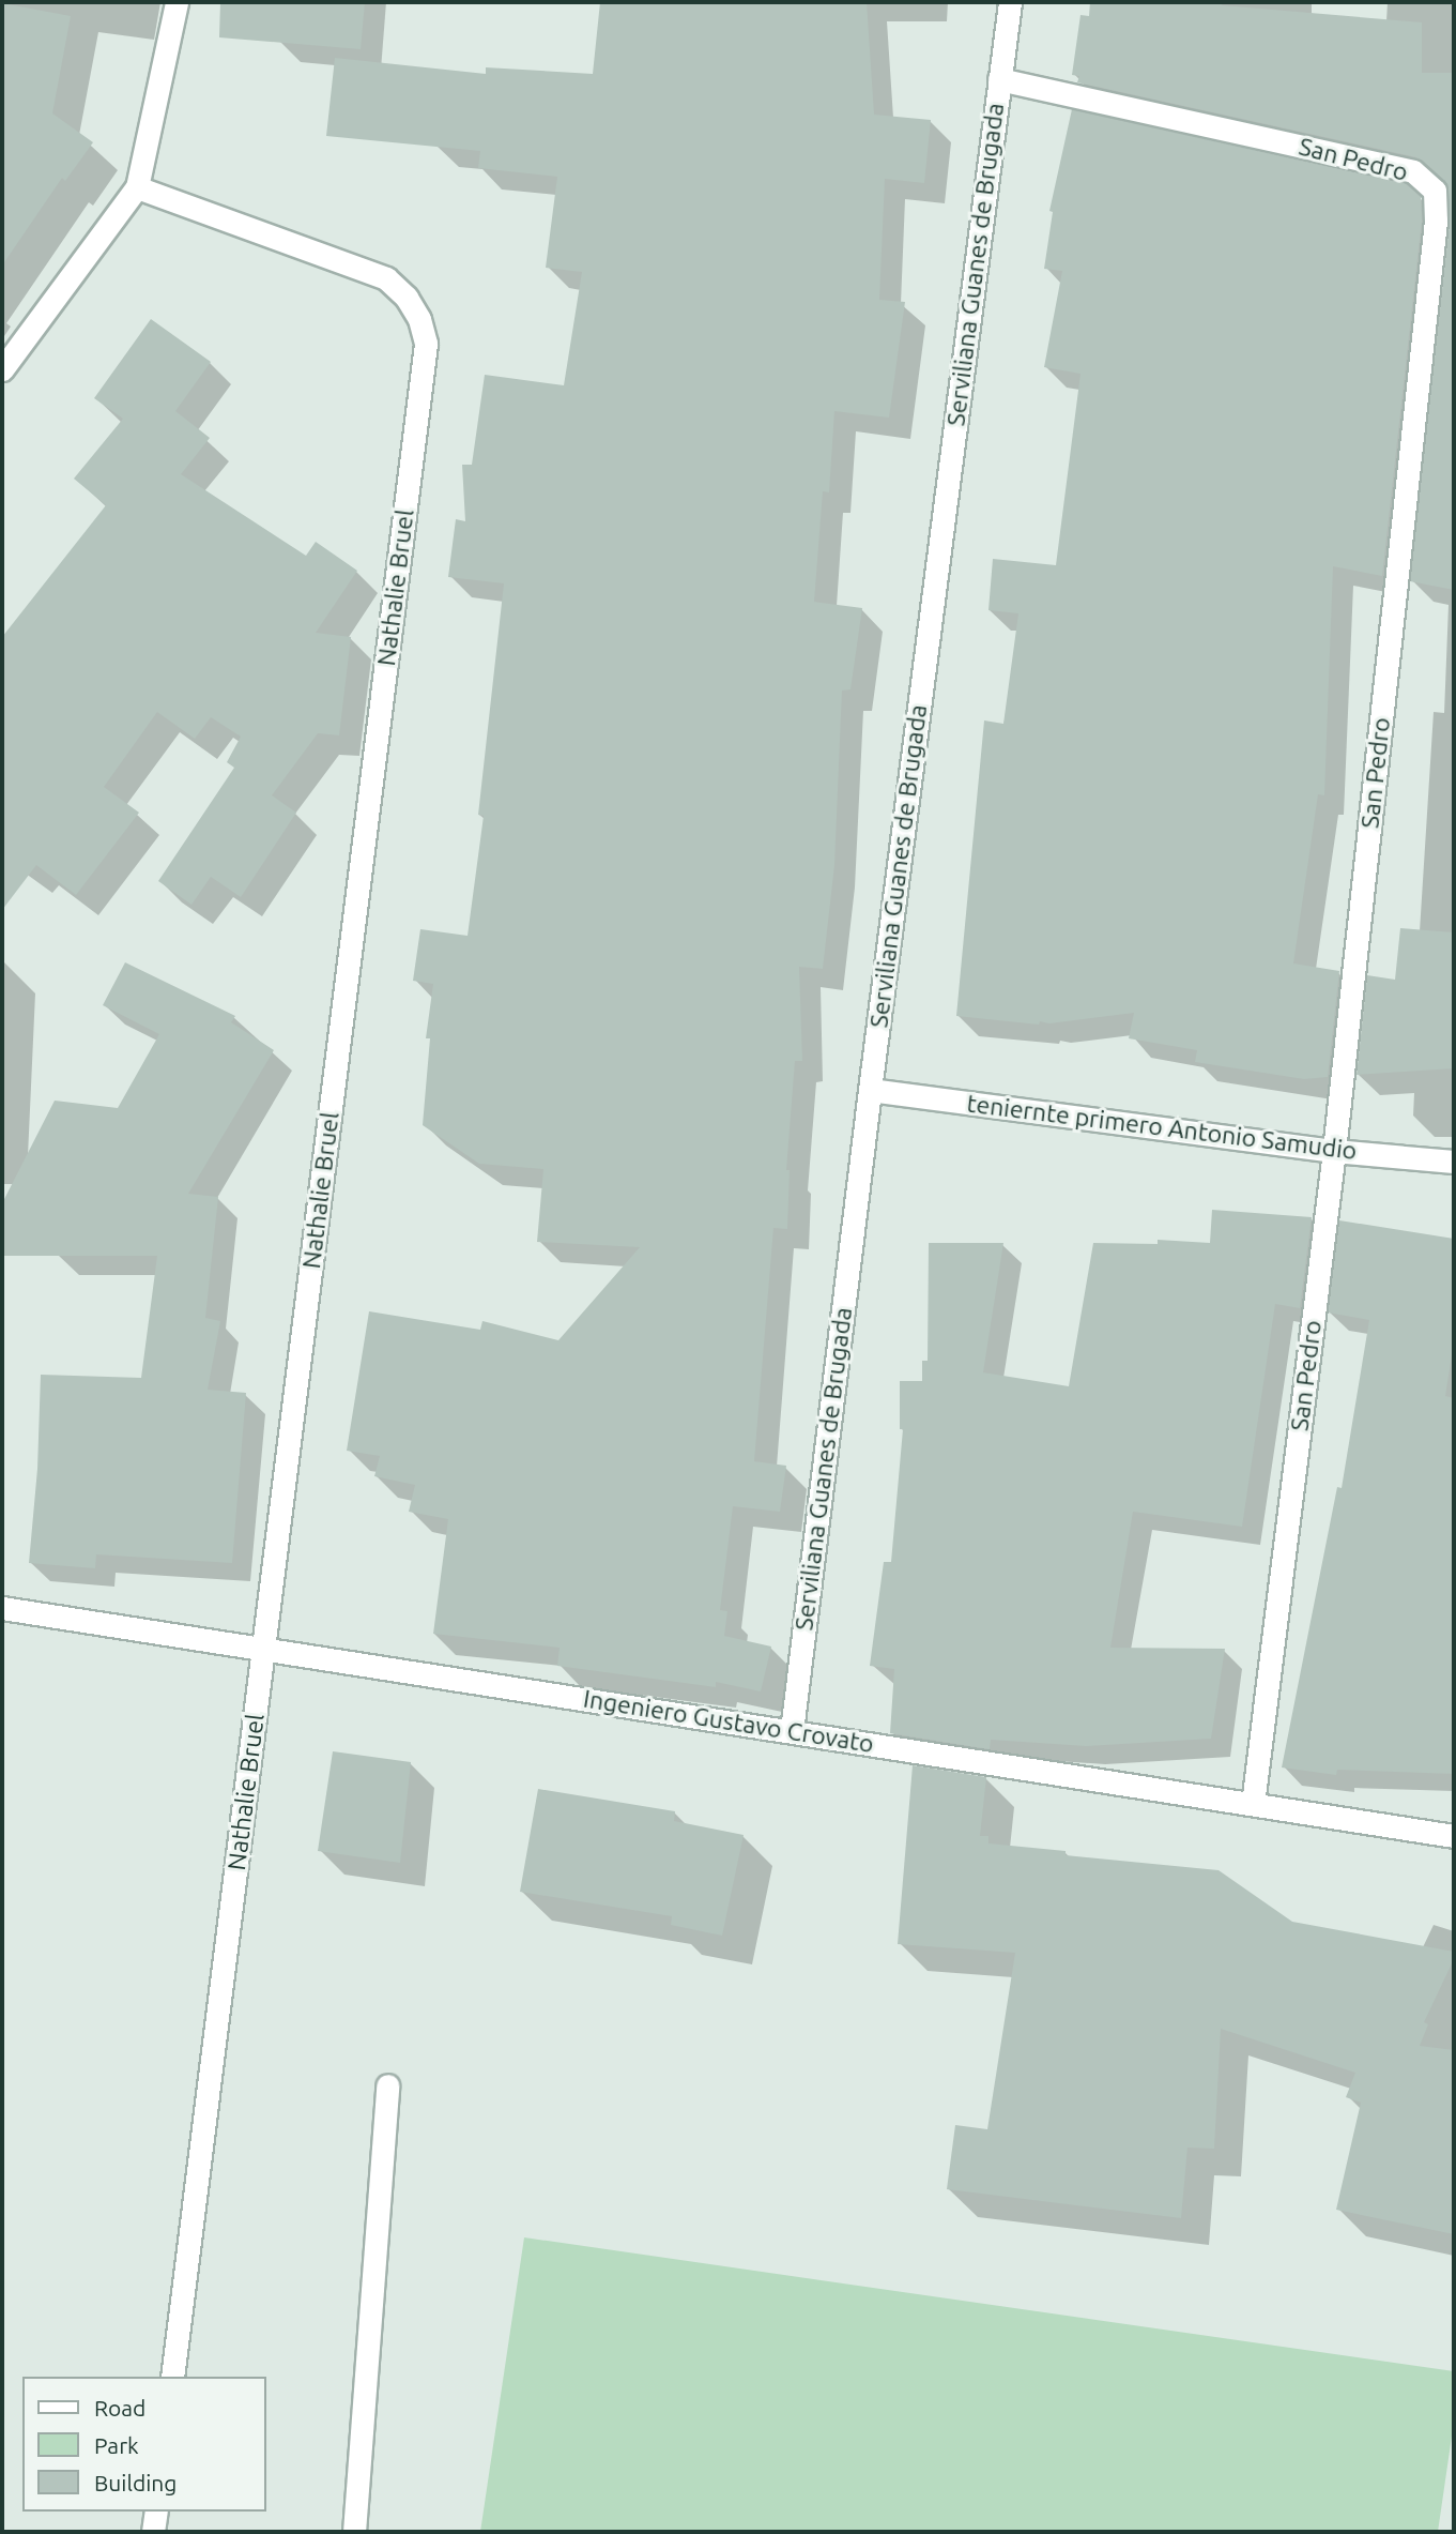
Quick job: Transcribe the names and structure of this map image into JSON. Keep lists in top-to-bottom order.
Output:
{
  "streets": {
    "street": [
      "San Pedro",
      "Serviliana Guanes de Brugada",
      "Nathalie Bruel",
      "teniernte primero Antonio Samudio",
      "Ingeniero Gustavo Crovato"
    ]
  },
  "crossings": [
    ["San Pedro", "Serviliana Guanes de Brugada"],
    ["San Pedro", "teniernte primero Antonio Samudio"],
    ["San Pedro", "Ingeniero Gustavo Crovato"],
    ["Serviliana Guanes de Brugada", "teniernte primero Antonio Samudio"],
    ["Serviliana Guanes de Brugada", "Ingeniero Gustavo Crovato"],
    ["Nathalie Bruel", "Ingeniero Gustavo Crovato"]
  ],
  "legend": ["Road", "Park", "Building"]
}
